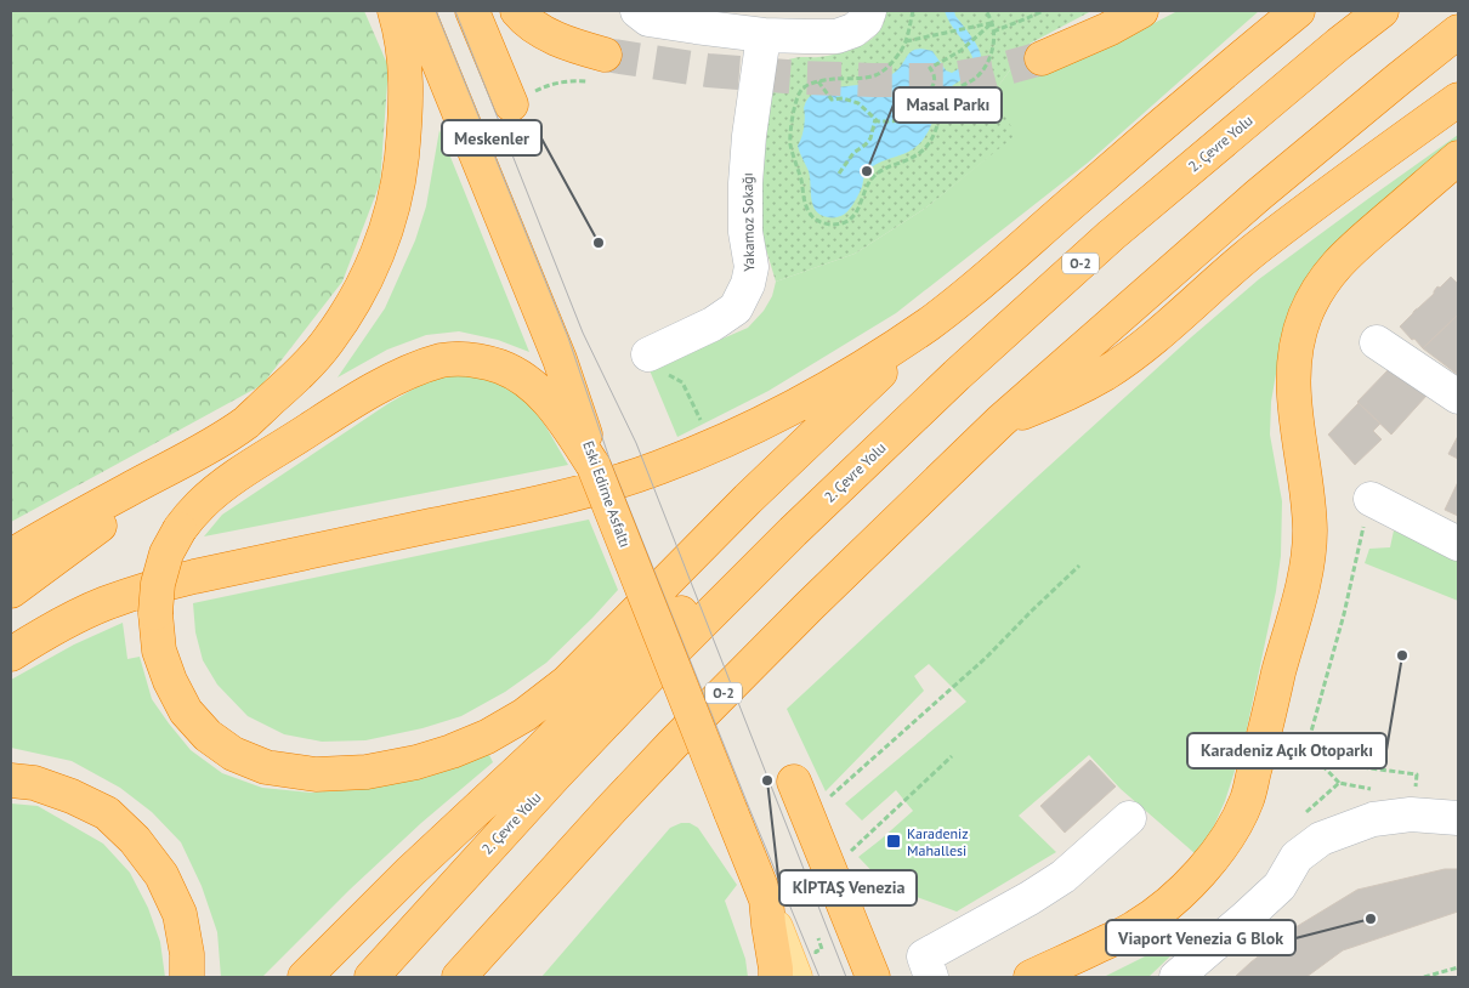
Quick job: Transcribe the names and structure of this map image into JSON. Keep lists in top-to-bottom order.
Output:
{
  "streets": {
    "highway": ["2. Çevre Yolu", "O-2", "Eski Edirne Asfaltı"],
    "street": ["Yakamoz Sokağı"]
  },
  "places": {
    "other": [
      "Masal Parkı",
      "Meskenler",
      "Karadeniz Açık Otoparkı",
      "KİPTAŞ Venezia",
      "Viaport Venezia G Blok"
    ],
    "transit": ["Karadeniz Mahallesi"]
  }
}
